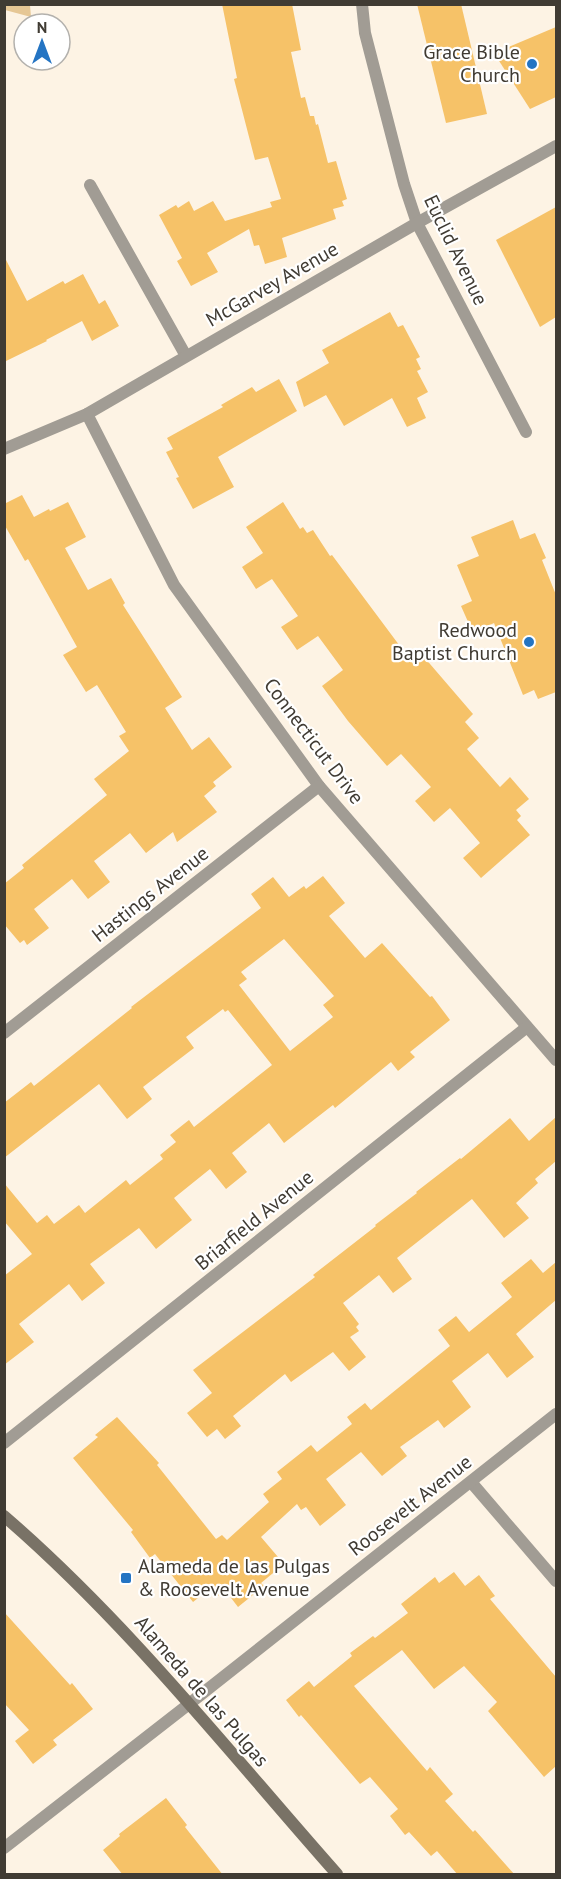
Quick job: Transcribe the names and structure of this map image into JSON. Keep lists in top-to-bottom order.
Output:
{
  "streets": {
    "main road": ["Alameda de las Pulgas"],
    "street": [
      "Euclid Avenue",
      "McGarvey Avenue",
      "Connecticut Drive",
      "Hastings Avenue",
      "Briarfield Avenue",
      "Roosevelt Avenue"
    ]
  },
  "crossings": [
    ["Euclid Avenue", "McGarvey Avenue"],
    ["McGarvey Avenue", "Connecticut Drive"],
    ["Connecticut Drive", "Hastings Avenue"],
    ["Connecticut Drive", "Briarfield Avenue"],
    ["Roosevelt Avenue", "Alameda de las Pulgas"]
  ],
  "places": {
    "other": ["Grace Bible Church", "Redwood Baptist Church"],
    "transit": ["Alameda de las Pulgas & Roosevelt Avenue"]
  },
  "north": "top"
}
